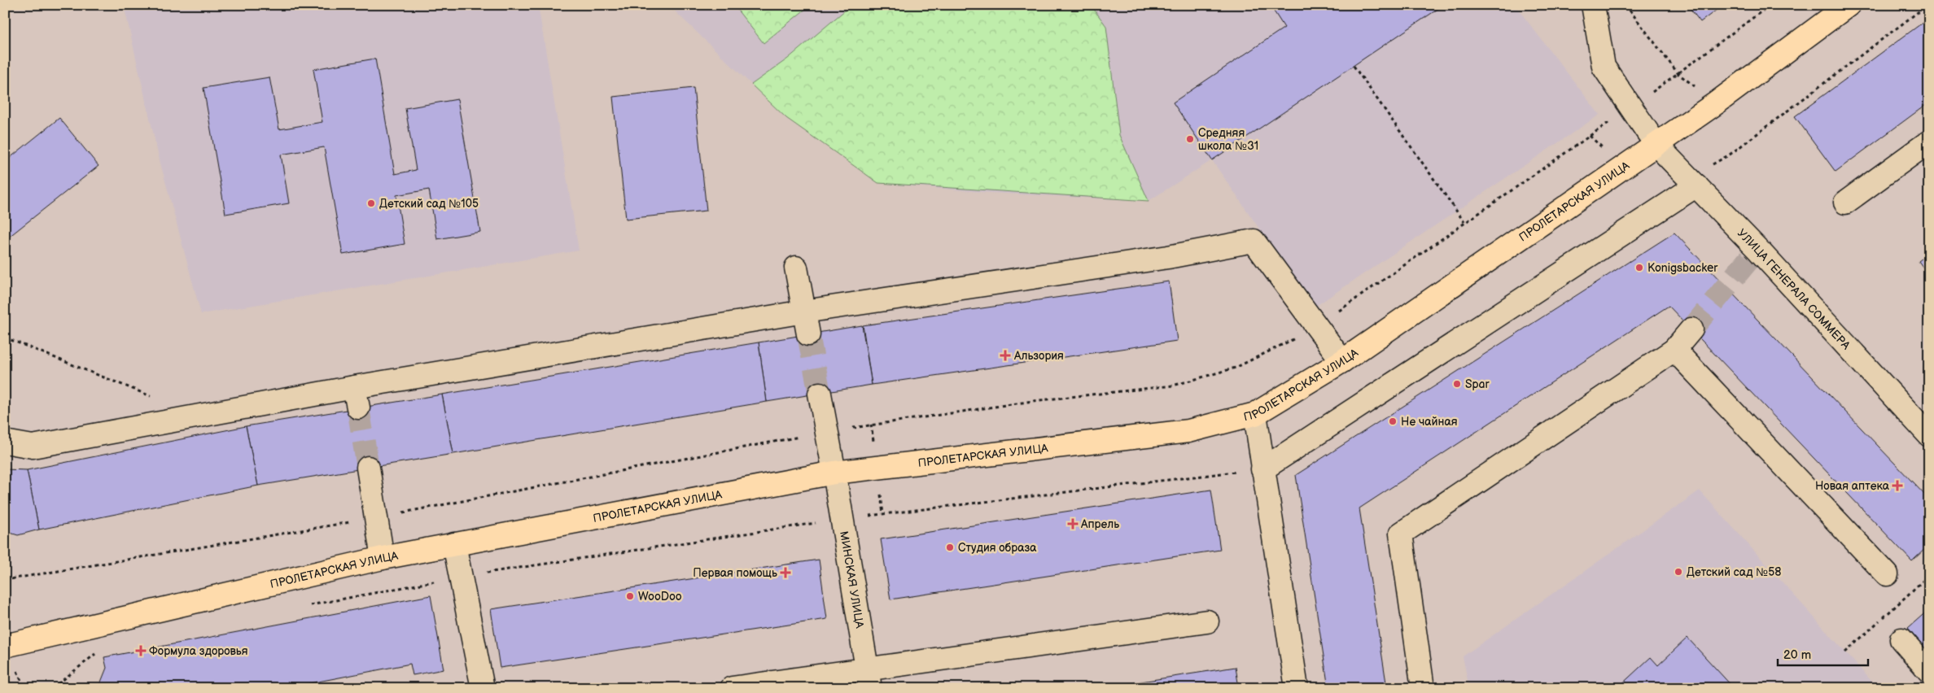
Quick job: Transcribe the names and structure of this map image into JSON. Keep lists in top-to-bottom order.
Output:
{
  "streets": {
    "main road": ["ПРОЛЕТАРСКАЯ УЛИЦА"],
    "street": ["УЛИЦА ГЕНЕРАЛА СОММЕРА", "МИНСКАЯ УЛИЦА"]
  },
  "crossings": [
    ["ПРОЛЕТАРСКАЯ УЛИЦА", "УЛИЦА ГЕНЕРАЛА СОММЕРА"],
    ["ПРОЛЕТАРСКАЯ УЛИЦА", "МИНСКАЯ УЛИЦА"]
  ],
  "places": {
    "other": [
      "Средняя школа №31",
      "Детский сад №105",
      "Konigsbacker",
      "Spar",
      "Не чайная",
      "Студия образа",
      "Детский сад №58",
      "WooDoo"
    ],
    "health": [
      "Альзория",
      "Новая аптека",
      "Апрель",
      "Первая помощь",
      "Формула здоровья"
    ]
  },
  "scale_bar": "20 m"
}
